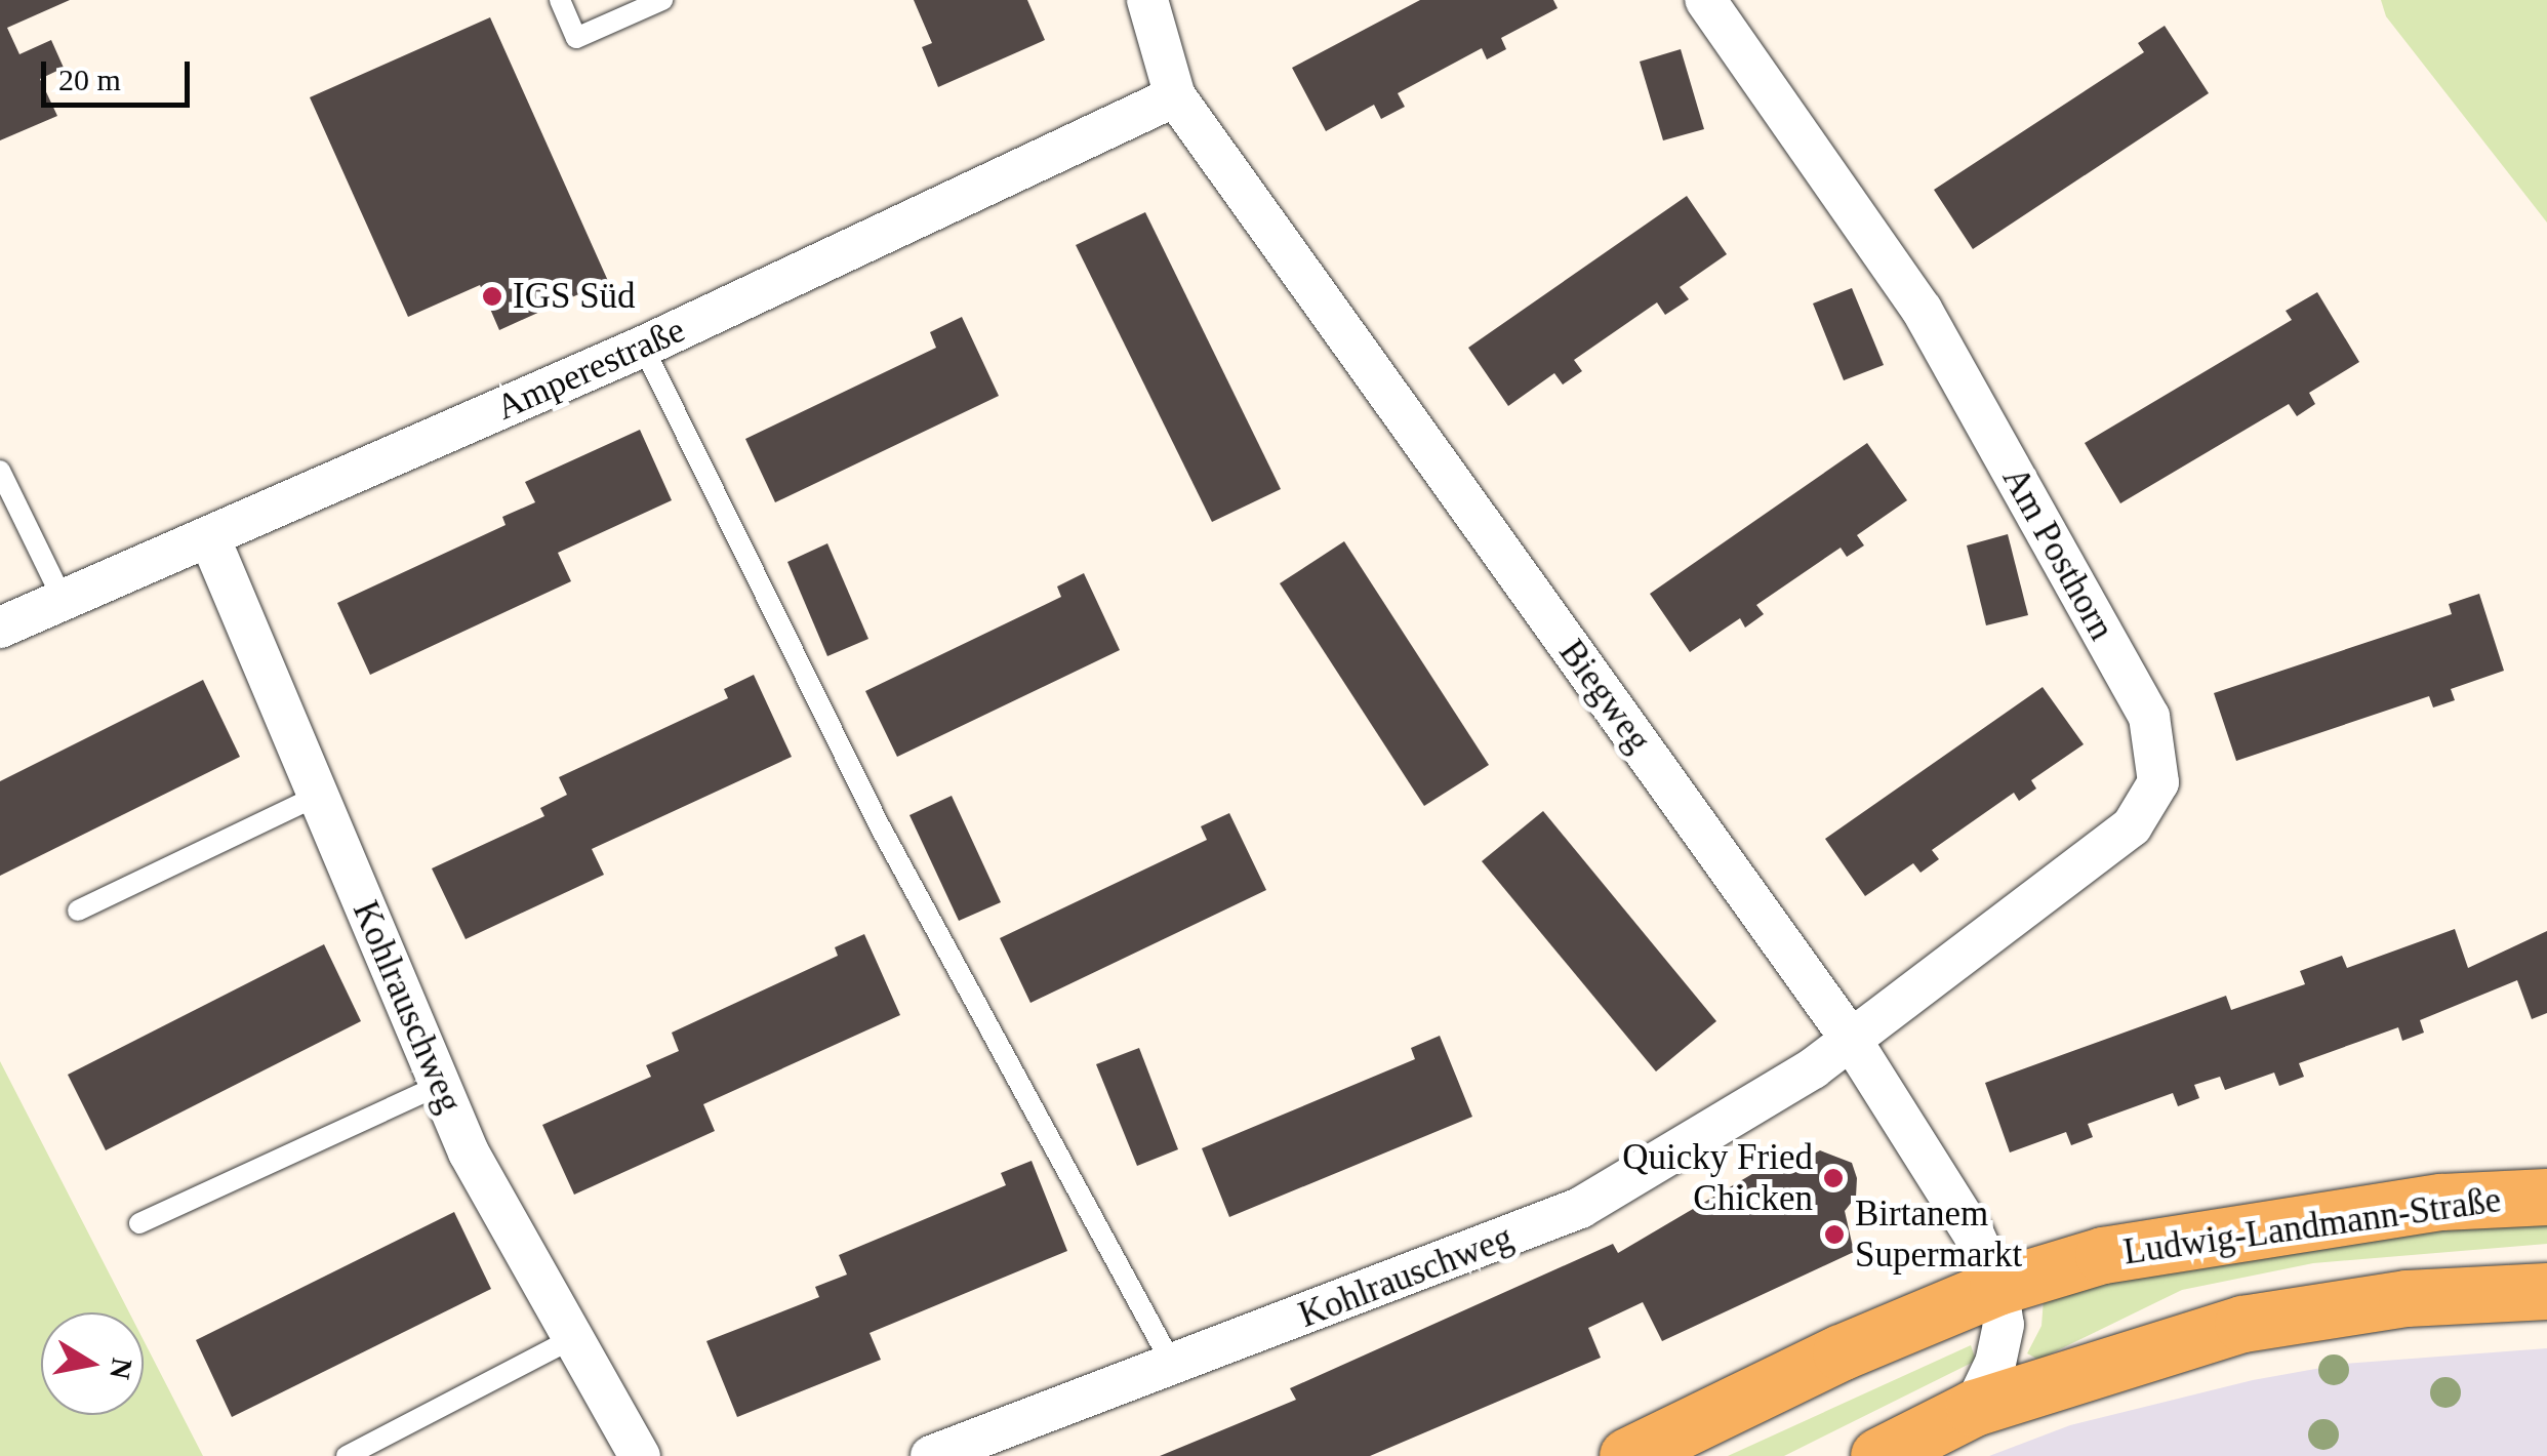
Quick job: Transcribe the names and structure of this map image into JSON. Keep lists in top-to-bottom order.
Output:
{
  "streets": {
    "main road": ["Ludwig-Landmann-Straße"],
    "street": [
      "Amperestraße",
      "Am Posthorn",
      "Biegweg",
      "Kohlrauschweg"
    ]
  },
  "crossings": [
    ["Amperestraße", "Biegweg"],
    ["Amperestraße", "Kohlrauschweg"],
    ["Am Posthorn", "Biegweg"],
    ["Am Posthorn", "Kohlrauschweg"],
    ["Biegweg", "Kohlrauschweg"],
    ["Biegweg", "Ludwig-Landmann-Straße"]
  ],
  "places": ["IGS Süd", "Quicky Fried Chicken", "Birtanem Supermarkt"],
  "scale_bar": "20 m",
  "north": "right"
}
